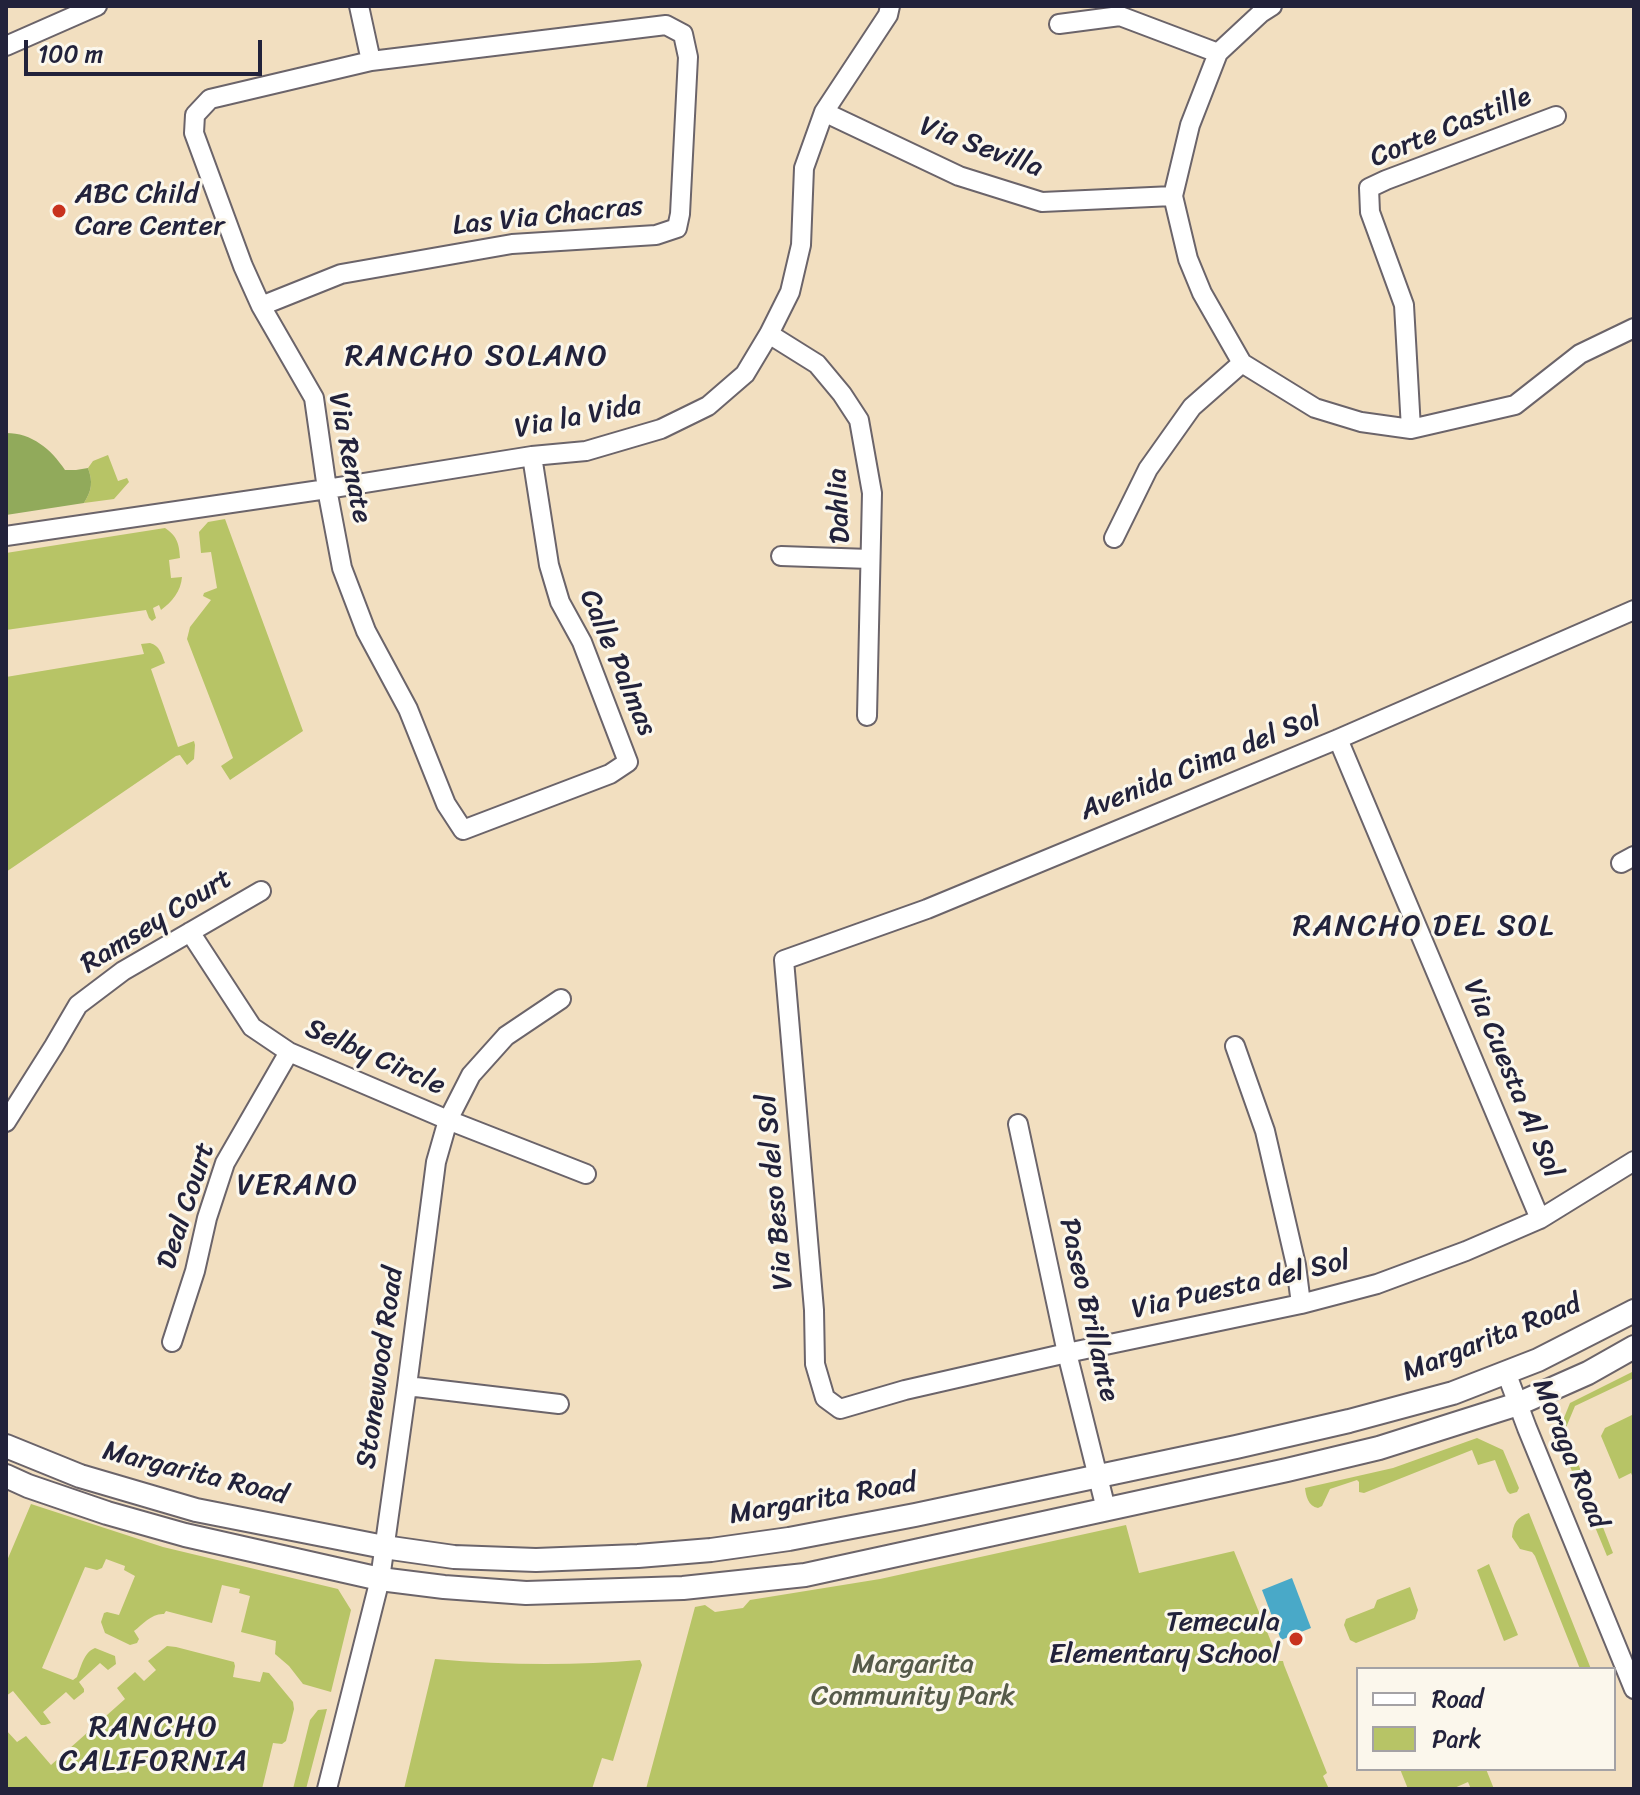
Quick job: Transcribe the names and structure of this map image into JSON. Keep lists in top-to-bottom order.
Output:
{
  "streets": {
    "main road": ["Margarita Road"],
    "street": [
      "Corte Castille",
      "Via Sevilla",
      "Las Via Chacras",
      "Via la Vida",
      "Via Renate",
      "Dahlia",
      "Calle Palmas",
      "Avenida Cima del Sol",
      "Ramsey Court",
      "Selby Circle",
      "Via Cuesta Al Sol",
      "Via Beso del Sol",
      "Deal Court",
      "Via Puesta del Sol",
      "Paseo Brillante",
      "Stonewood Road",
      "Moraga Road"
    ]
  },
  "crossings": [
    ["Via Sevilla", "Via la Vida"],
    ["Las Via Chacras", "Via Renate"],
    ["Via la Vida", "Via Renate"],
    ["Via la Vida", "Dahlia"],
    ["Via la Vida", "Calle Palmas"],
    ["Via Renate", "Calle Palmas"],
    ["Avenida Cima del Sol", "Via Cuesta Al Sol"],
    ["Avenida Cima del Sol", "Via Beso del Sol"],
    ["Ramsey Court", "Selby Circle"],
    ["Selby Circle", "Deal Court"],
    ["Selby Circle", "Stonewood Road"],
    ["Via Cuesta Al Sol", "Via Puesta del Sol"],
    ["Via Beso del Sol", "Via Puesta del Sol"],
    ["Via Puesta del Sol", "Paseo Brillante"],
    ["Paseo Brillante", "Margarita Road"],
    ["Margarita Road", "Stonewood Road"],
    ["Margarita Road", "Moraga Road"]
  ],
  "districts": [
    "RANCHO SOLANO",
    "RANCHO DEL SOL",
    "VERANO",
    "RANCHO CALIFORNIA"
  ],
  "parks": ["Margarita Community Park"],
  "places": ["ABC Child Care Center", "Temecula Elementary School"],
  "legend": ["Road", "Park"],
  "scale_bar": "100 m"
}
